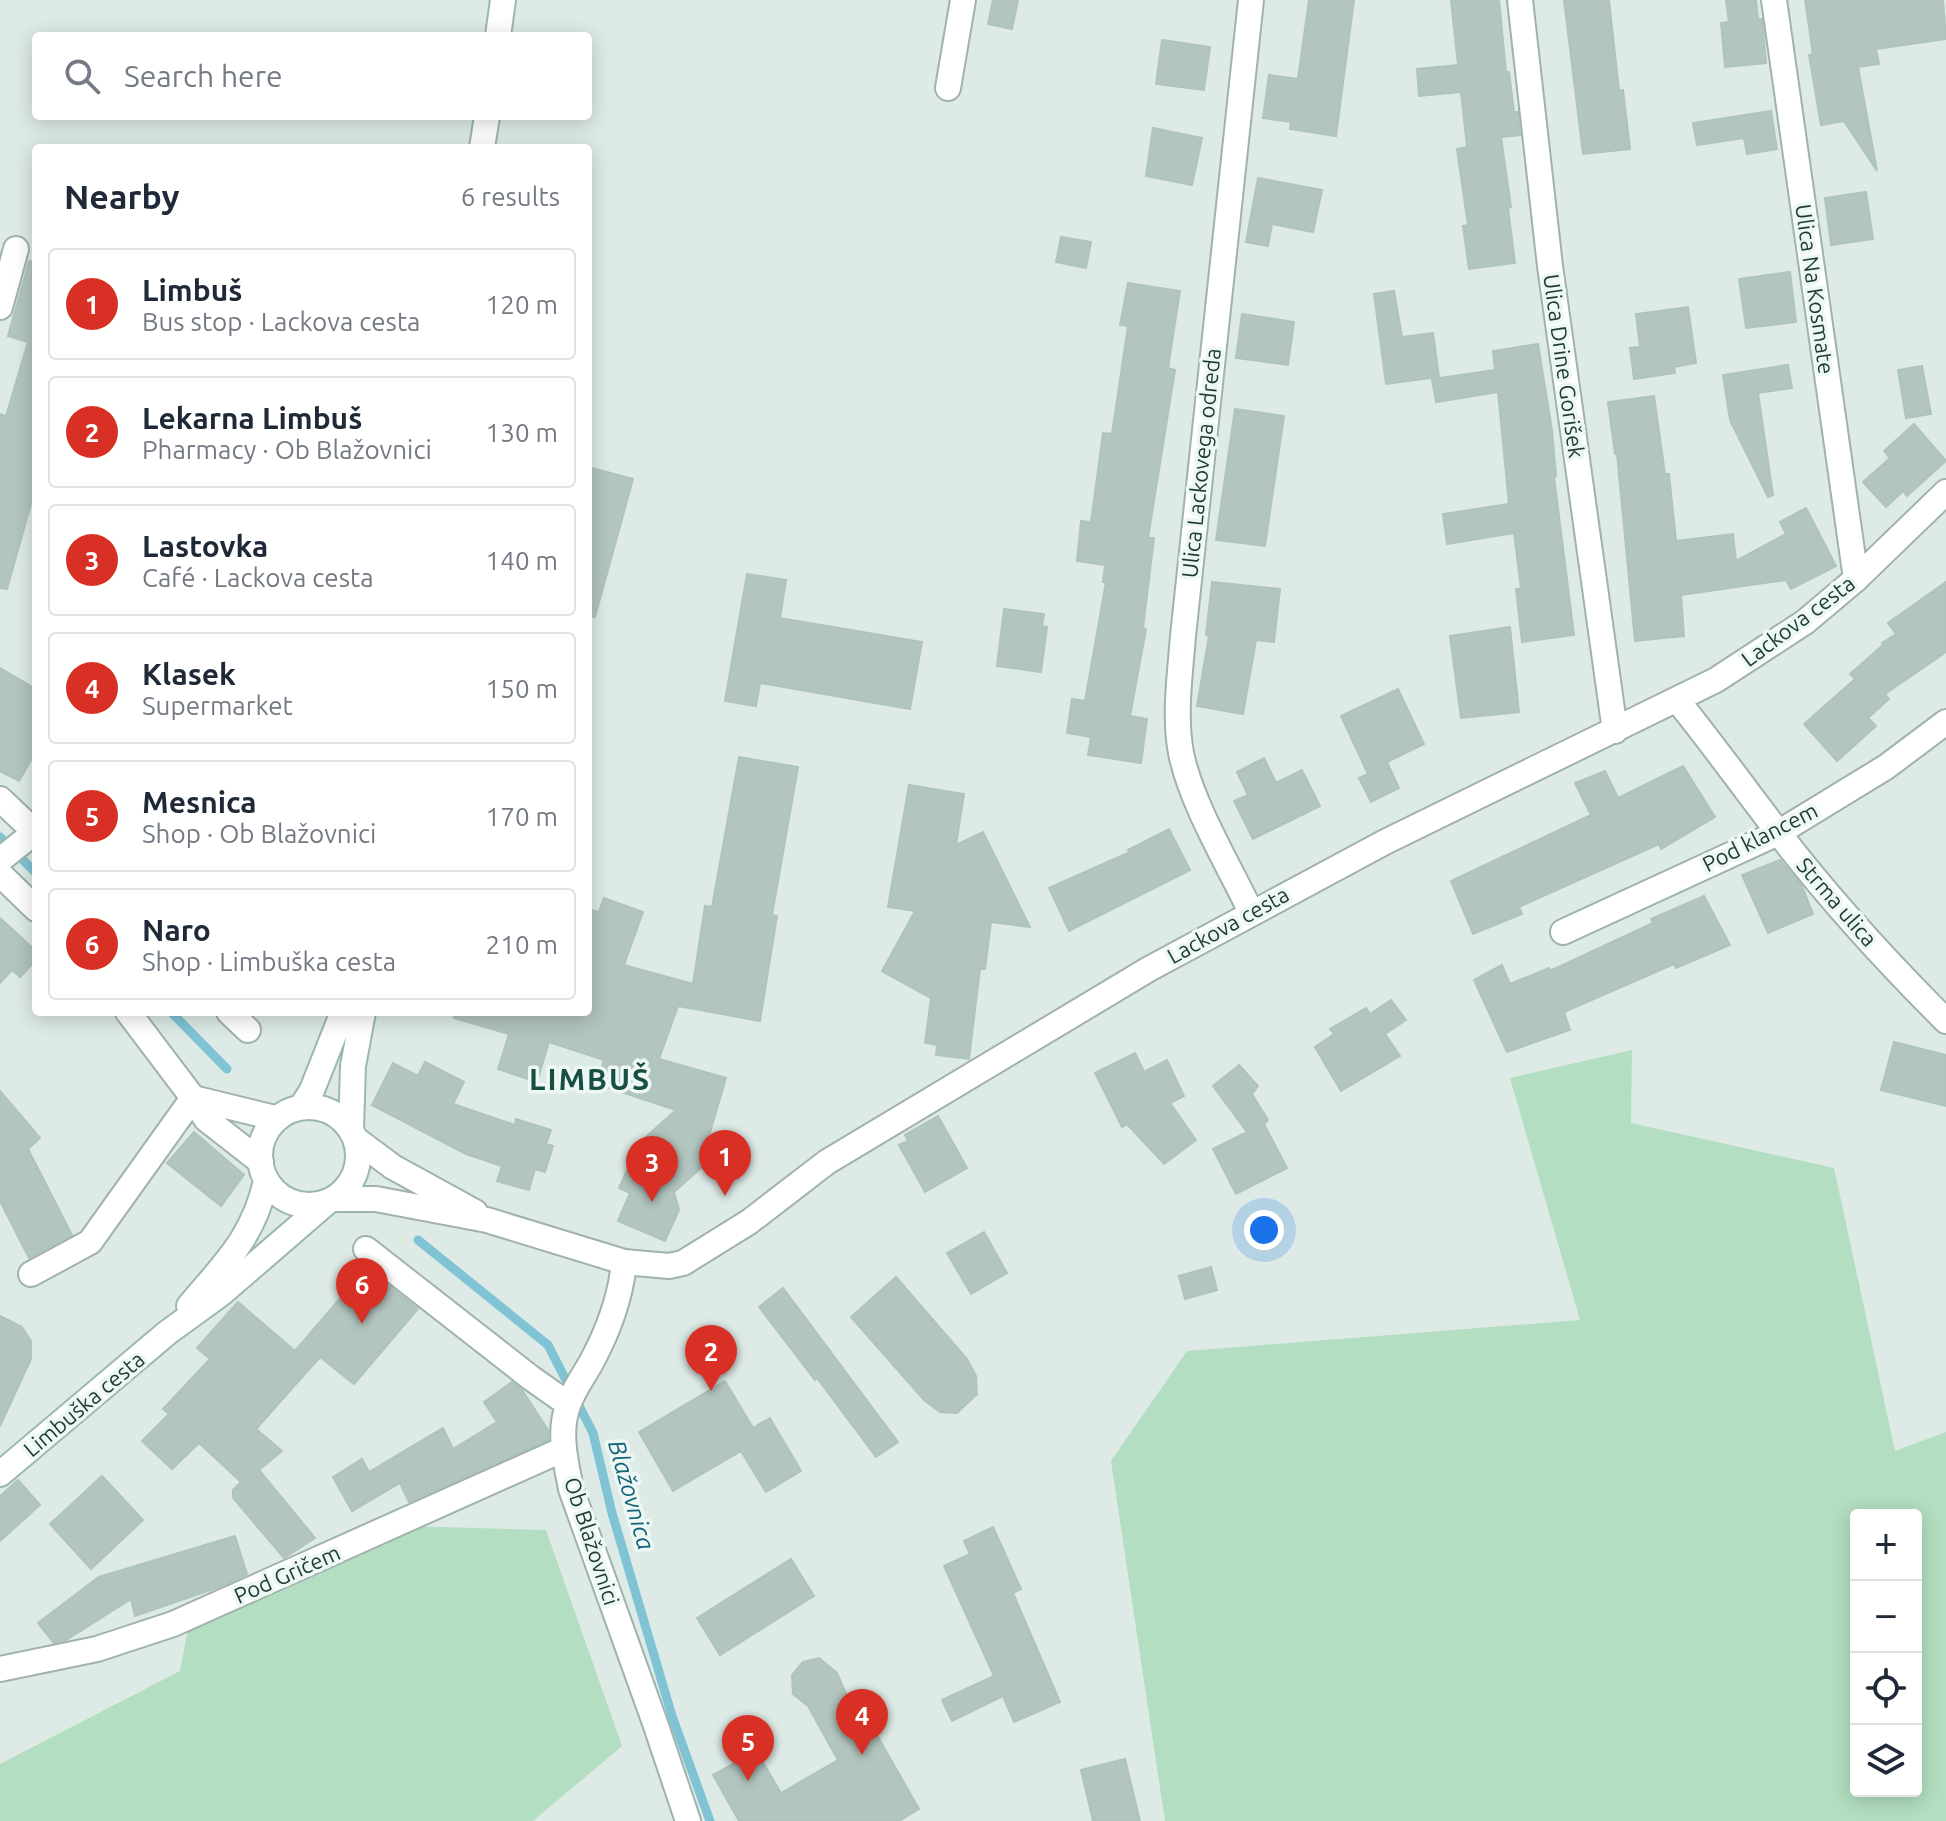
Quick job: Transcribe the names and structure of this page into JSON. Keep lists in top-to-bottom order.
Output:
{
  "streets": {
    "street": [
      "Ulica Na Kosmate",
      "Ulica Drine Gorišek",
      "Ulica Lackovega odreda",
      "Lackova cesta",
      "Pod klancem",
      "Strma ulica",
      "Limbuška cesta",
      "Ob Blažovnici",
      "Pod Gričem"
    ]
  },
  "crossings": [
    ["Ulica Na Kosmate", "Lackova cesta"],
    ["Ulica Drine Gorišek", "Lackova cesta"],
    ["Ulica Lackovega odreda", "Lackova cesta"],
    ["Lackova cesta", "Strma ulica"],
    ["Lackova cesta", "Ob Blažovnici"],
    ["Pod klancem", "Strma ulica"],
    ["Ob Blažovnici", "Pod Gričem"]
  ],
  "districts": ["LIMBUŠ"],
  "water": ["Blažovnica"],
  "page": {
    "search": "Search here",
    "heading": ["Nearby", "6 results"],
    "list": [
      {
        "mark": "1",
        "name": "Limbuš",
        "note": "Bus stop · Lackova cesta",
        "value": "120 m"
      },
      {
        "mark": "2",
        "name": "Lekarna Limbuš",
        "note": "Pharmacy · Ob Blažovnici",
        "value": "130 m"
      },
      {
        "mark": "3",
        "name": "Lastovka",
        "note": "Café · Lackova cesta",
        "value": "140 m"
      },
      {
        "mark": "4",
        "name": "Klasek",
        "note": "Supermarket",
        "value": "150 m"
      },
      {
        "mark": "5",
        "name": "Mesnica",
        "note": "Shop · Ob Blažovnici",
        "value": "170 m"
      },
      {
        "mark": "6",
        "name": "Naro",
        "note": "Shop · Limbuška cesta",
        "value": "210 m"
      }
    ],
    "pins": [
      "1",
      "3",
      "6",
      "2",
      "4",
      "5"
    ],
    "map_buttons": ["+", "−"]
  }
}
